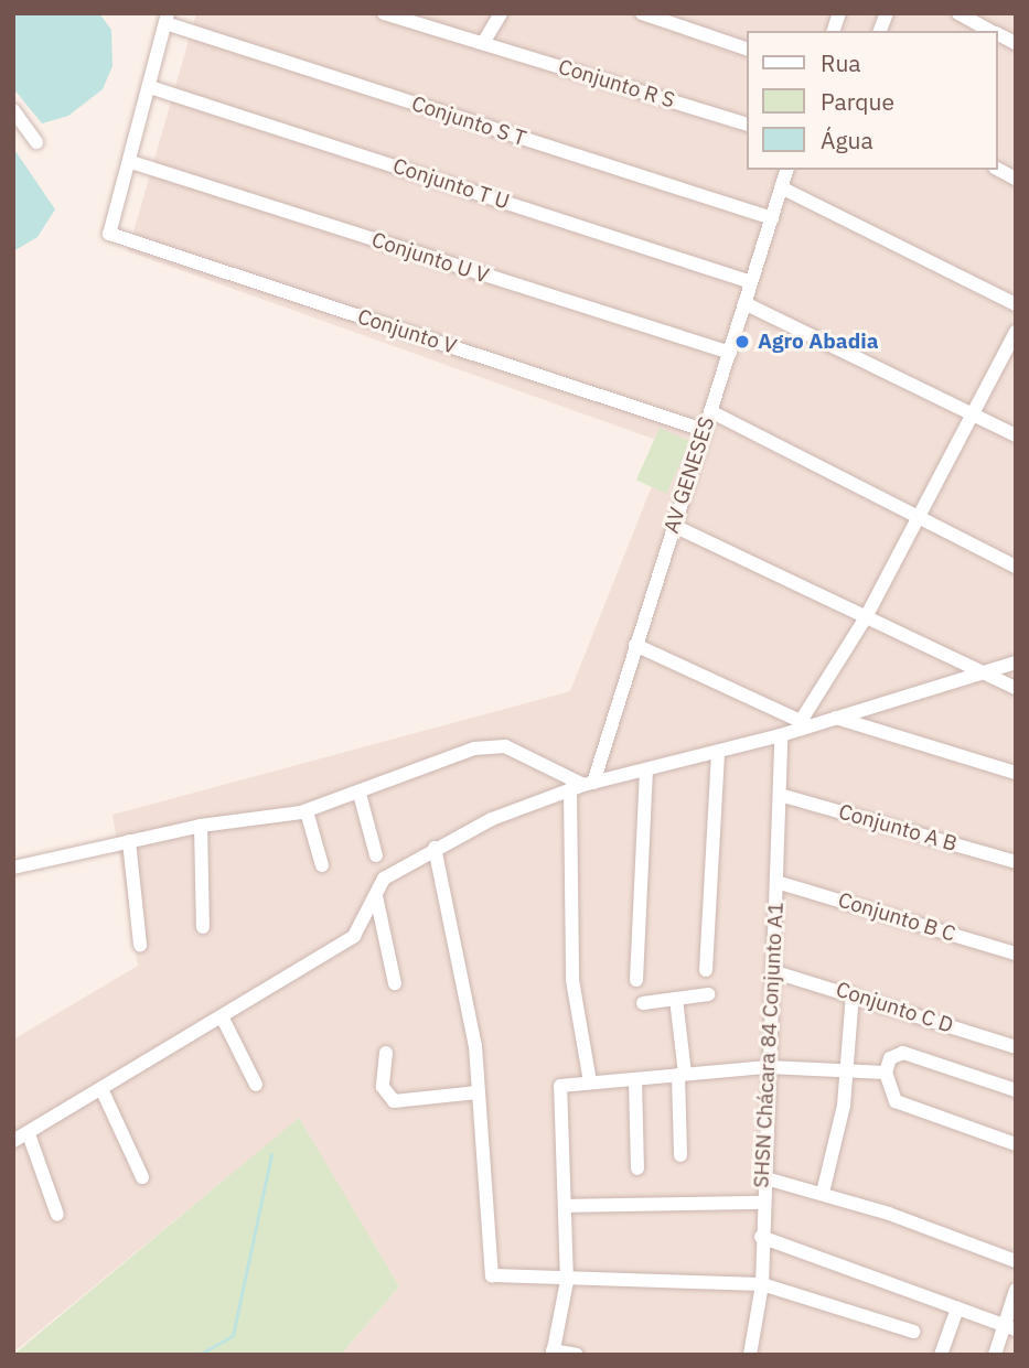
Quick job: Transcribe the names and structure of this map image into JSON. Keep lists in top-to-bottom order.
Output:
{
  "streets": {
    "street": [
      "Conjunto R S",
      "Conjunto S T",
      "Conjunto T U",
      "Conjunto U V",
      "Conjunto V",
      "AV GENESES",
      "Conjunto A B",
      "Conjunto B C",
      "Conjunto C D",
      "SHSN Chácara 84 Conjunto A1"
    ]
  },
  "crossings": [
    ["Conjunto S T", "AV GENESES"],
    ["Conjunto T U", "AV GENESES"],
    ["Conjunto U V", "Conjunto V"],
    ["Conjunto U V", "AV GENESES"],
    ["Conjunto V", "AV GENESES"],
    ["Conjunto A B", "SHSN Chácara 84 Conjunto A1"],
    ["Conjunto B C", "SHSN Chácara 84 Conjunto A1"],
    ["Conjunto C D", "SHSN Chácara 84 Conjunto A1"]
  ],
  "places": ["Agro Abadia"],
  "legend": ["Rua", "Parque", "Água"]
}
